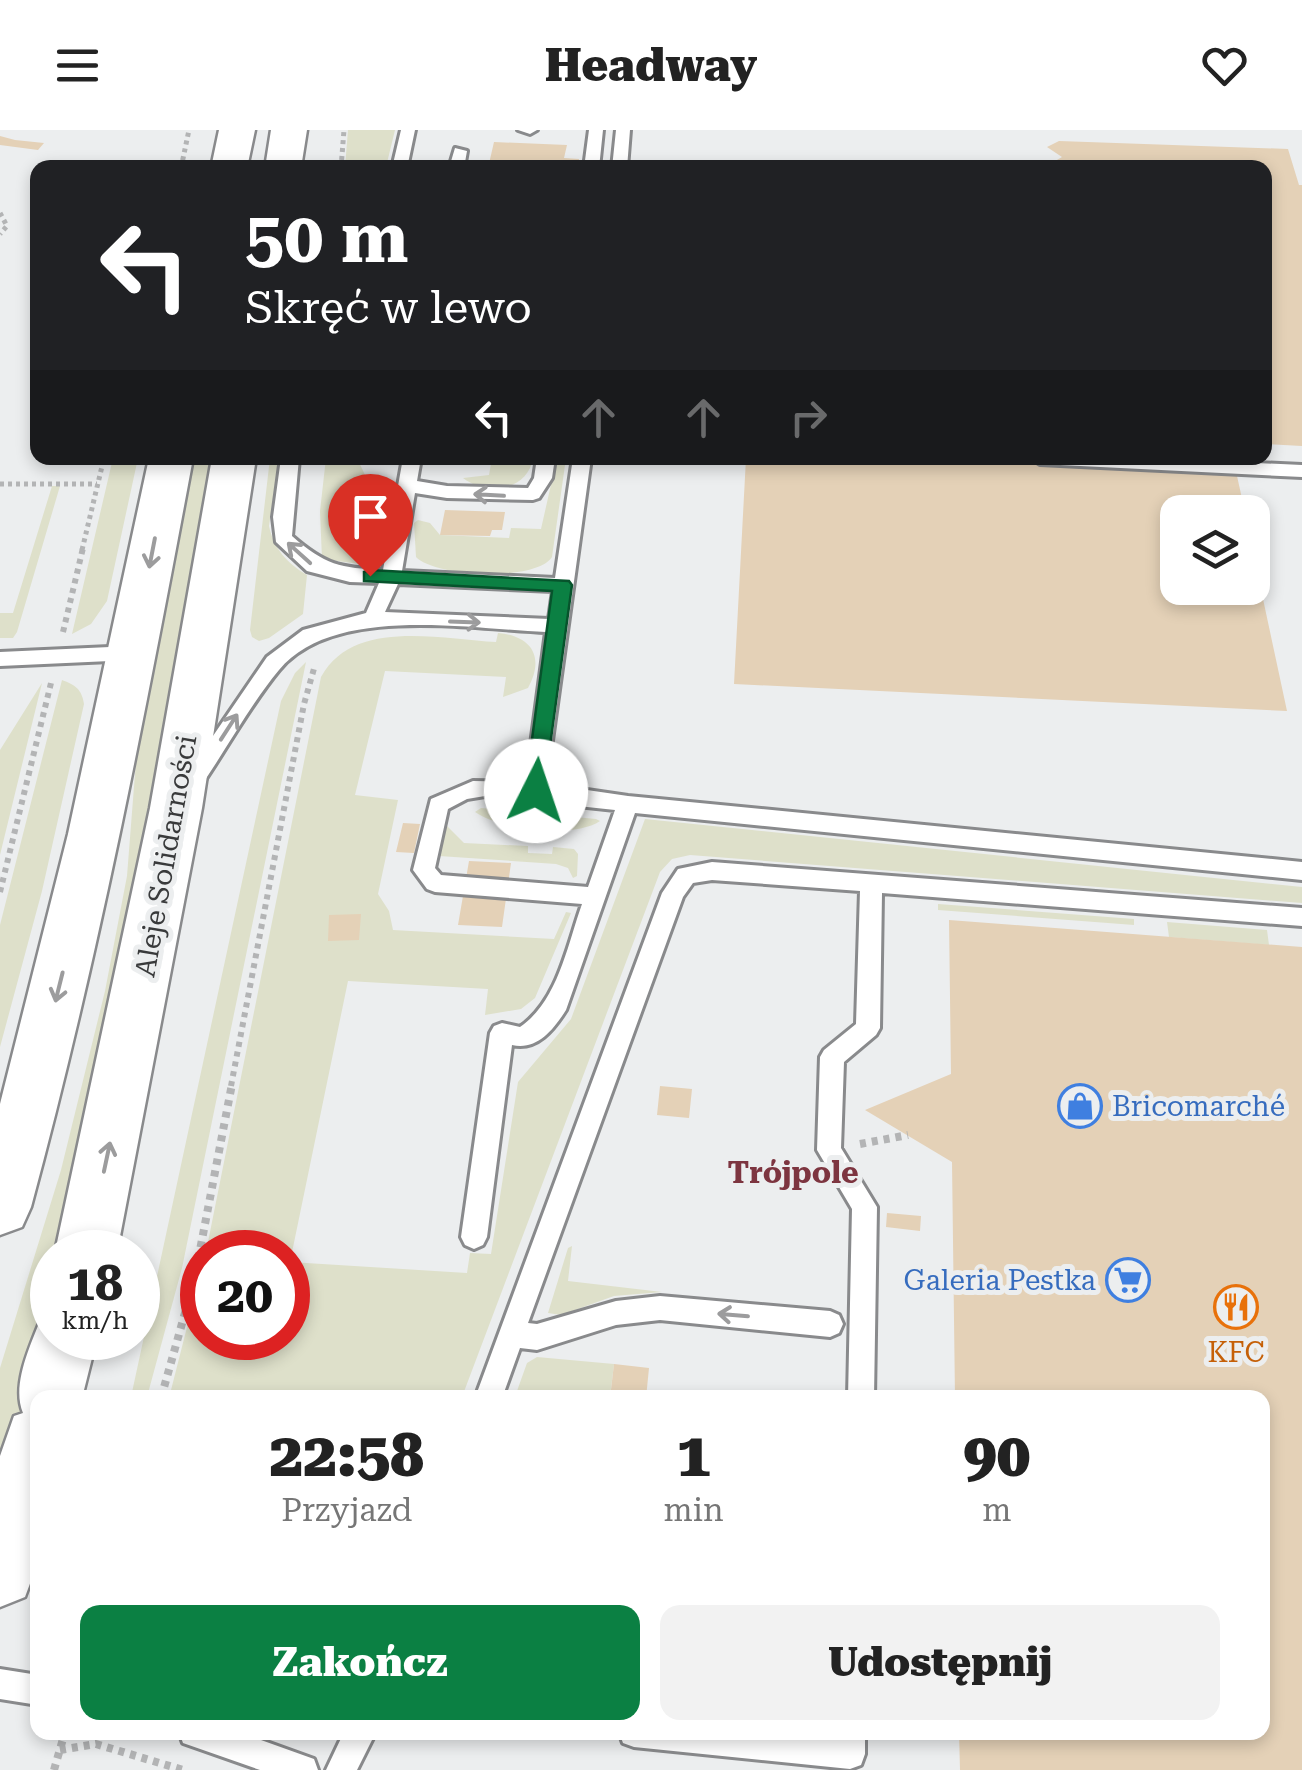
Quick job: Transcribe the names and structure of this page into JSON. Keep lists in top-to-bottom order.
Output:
{
  "streets": {
    "street": ["Aleje Solidarności"]
  },
  "districts": ["Trójpole"],
  "places": {
    "shop": ["Bricomarché"],
    "supermarket": ["Galeria Pestka"],
    "restaurant": ["KFC"]
  },
  "page": {
    "header": "Headway",
    "turn": ["50 m", "Skręć w lewo"],
    "speed": "18 km/h",
    "limit": "20",
    "eta": [
      "22:58",
      "Przyjazd",
      "1",
      "min",
      "90",
      "m"
    ],
    "buttons": ["Zakończ", "Udostępnij"]
  }
}
